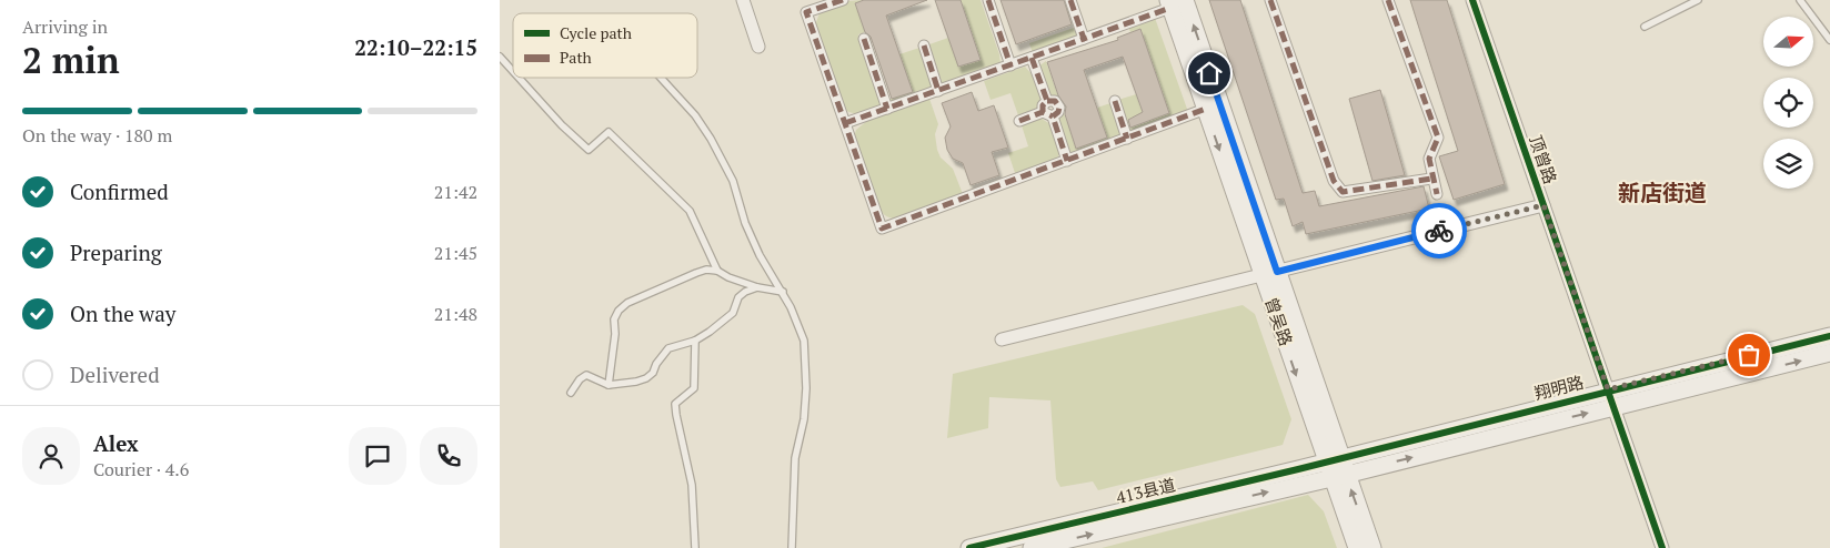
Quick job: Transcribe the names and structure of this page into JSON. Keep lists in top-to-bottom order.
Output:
{
  "streets": {
    "street": [
      "顶曾路",
      "曾吴路",
      "翔明路",
      "413县道"
    ]
  },
  "crossings": [
    ["顶曾路", "翔明路"],
    ["曾吴路", "翔明路"],
    ["曾吴路", "413县道"],
    ["翔明路", "413县道"]
  ],
  "districts": ["新店街道"],
  "legend": ["Cycle path", "Path"],
  "north": "right",
  "page": {
    "heading": ["2 min", "Arriving in", "22:10–22:15"],
    "panel": ["Alex", "Courier · 4.6"],
    "bar": "On the way · 180 m",
    "list": [
      ["Confirmed", "21:42"],
      ["Preparing", "21:45"],
      ["On the way", "21:48"],
      "Delivered"
    ]
  }
}
